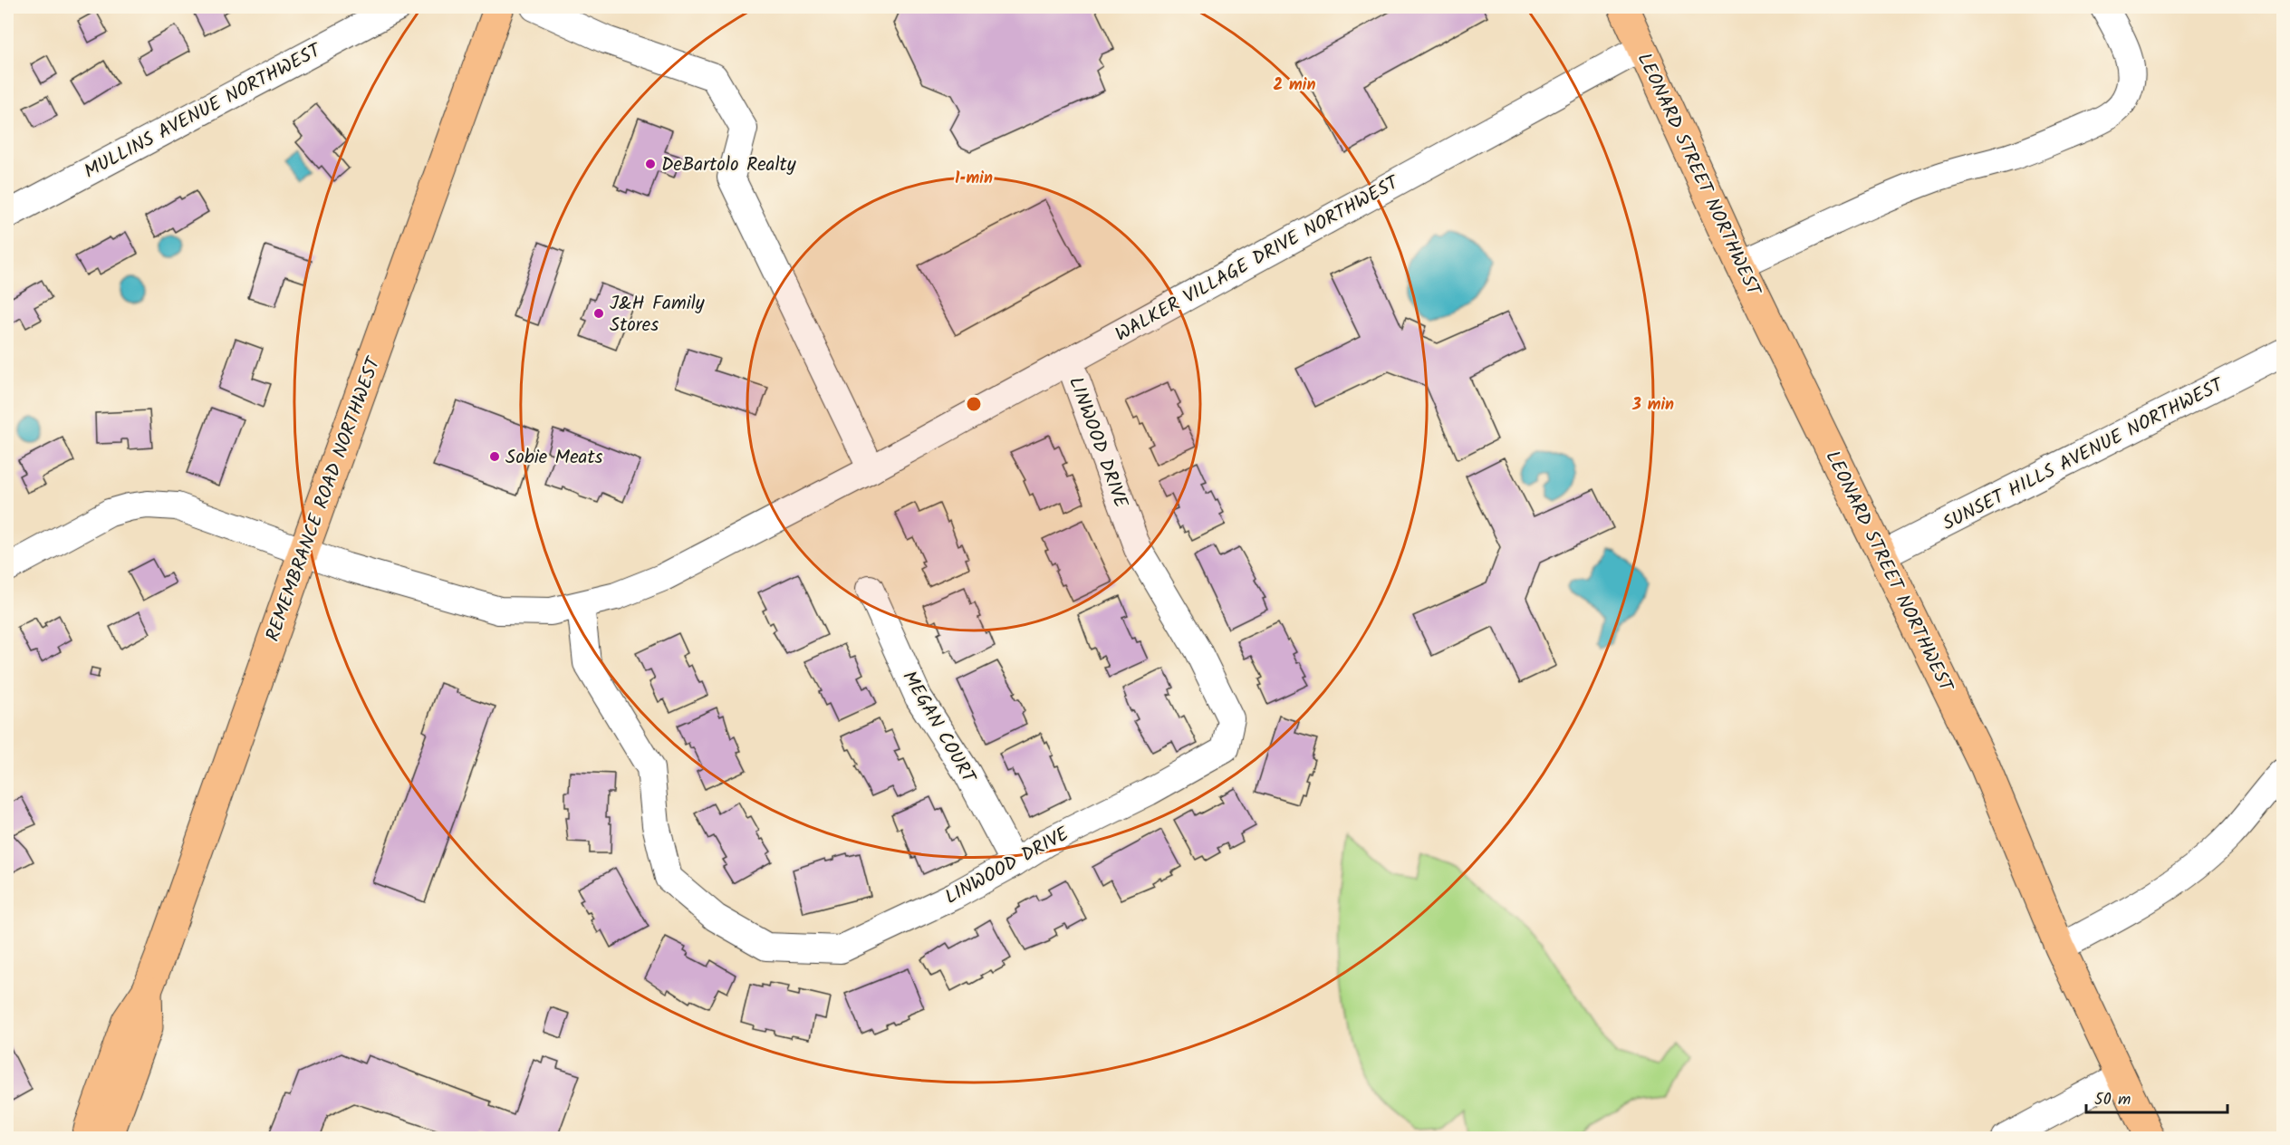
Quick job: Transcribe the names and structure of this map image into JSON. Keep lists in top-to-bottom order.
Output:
{
  "streets": {
    "main road": ["LEONARD STREET NORTHWEST", "REMEMBRANCE ROAD NORTHWEST"],
    "street": [
      "MULLINS AVENUE NORTHWEST",
      "WALKER VILLAGE DRIVE NORTHWEST",
      "LINWOOD DRIVE",
      "SUNSET HILLS AVENUE NORTHWEST",
      "MEGAN COURT"
    ]
  },
  "crossings": [
    ["LEONARD STREET NORTHWEST", "WALKER VILLAGE DRIVE NORTHWEST"],
    ["LEONARD STREET NORTHWEST", "SUNSET HILLS AVENUE NORTHWEST"],
    ["WALKER VILLAGE DRIVE NORTHWEST", "LINWOOD DRIVE"],
    ["WALKER VILLAGE DRIVE NORTHWEST", "REMEMBRANCE ROAD NORTHWEST"],
    ["LINWOOD DRIVE", "MEGAN COURT"]
  ],
  "places": ["DeBartolo Realty", "J&H Family Stores", "Sobie Meats"],
  "scale_bar": "50 m",
  "rings": ["2 min", "1 min", "3 min"]
}
